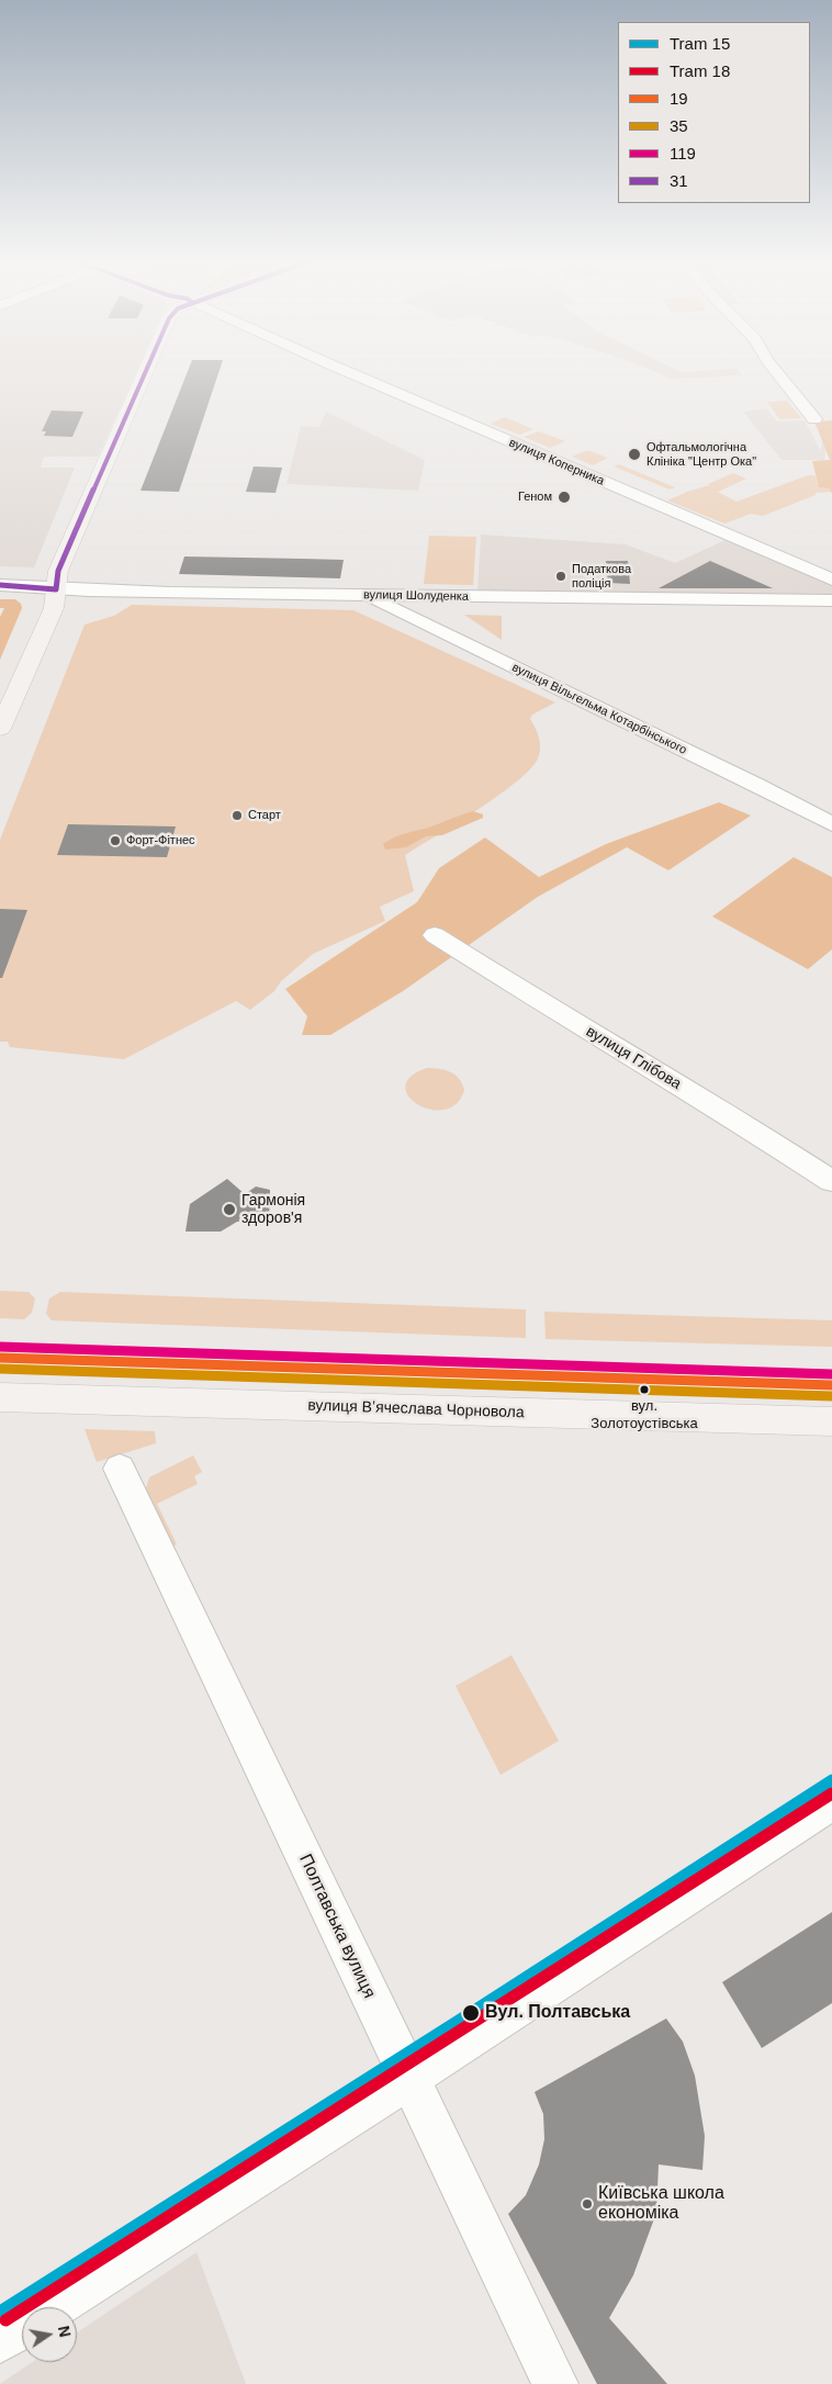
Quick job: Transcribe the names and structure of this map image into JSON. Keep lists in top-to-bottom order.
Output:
{
  "streets": {
    "street": [
      "вулиця Коперника",
      "вулиця Шолуденка",
      "вулиця Вільгельма Котарбінського",
      "вулиця Глібова",
      "вулиця Вʼячеслава Чорновола",
      "Полтавська вулиця"
    ]
  },
  "crossings": [
    ["вулиця Шолуденка", "вулиця Вільгельма Котарбінського"]
  ],
  "places": [
    "Офтальмологічна Клініка \"Центр Ока\"",
    "Геном",
    "Податкова поліція",
    "Старт",
    "Форт-Фітнес",
    "Гармонія здоров'я",
    "вул. Золотоустiвська",
    "Вул. Полтавська",
    "Київська школа економіка"
  ],
  "lines": [
    "transit line 31",
    "transit line 119",
    "transit line 19",
    "transit line 35",
    "tram line 15",
    "tram line 18"
  ],
  "legend": [
    "Tram 15",
    "Tram 18",
    "19",
    "35",
    "119",
    "31"
  ],
  "north": "right"
}
